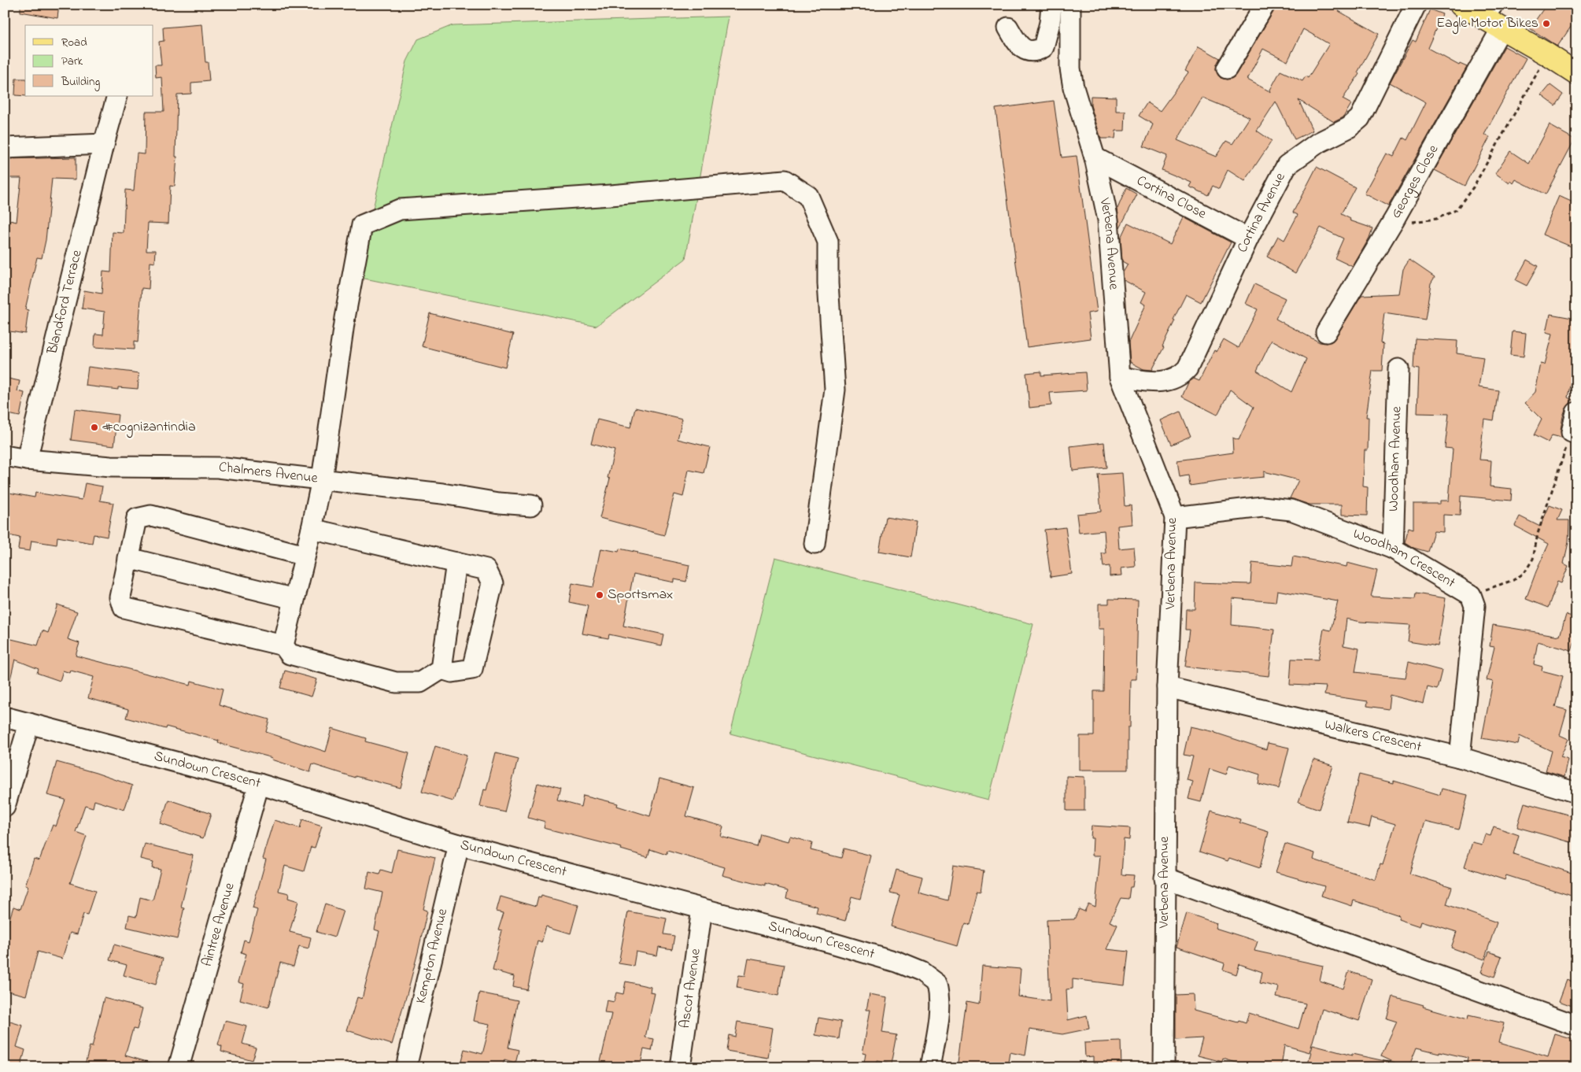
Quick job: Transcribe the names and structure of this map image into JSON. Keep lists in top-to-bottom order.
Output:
{
  "streets": {
    "street": [
      "Georges Close",
      "Cortina Close",
      "Cortina Avenue",
      "Verbena Avenue",
      "Blandford Terrace",
      "Woodham Avenue",
      "Chalmers Avenue",
      "Woodham Crescent",
      "Walkers Crescent",
      "Sundown Crescent",
      "Aintree Avenue",
      "Kempton Avenue",
      "Ascot Avenue"
    ]
  },
  "crossings": [
    ["Cortina Close", "Cortina Avenue"],
    ["Cortina Close", "Verbena Avenue"],
    ["Cortina Avenue", "Verbena Avenue"],
    ["Verbena Avenue", "Woodham Crescent"],
    ["Verbena Avenue", "Walkers Crescent"],
    ["Blandford Terrace", "Chalmers Avenue"],
    ["Woodham Avenue", "Woodham Crescent"],
    ["Woodham Crescent", "Walkers Crescent"],
    ["Sundown Crescent", "Aintree Avenue"],
    ["Sundown Crescent", "Kempton Avenue"],
    ["Sundown Crescent", "Ascot Avenue"]
  ],
  "places": ["Eagle Motor Bikes", "#cognizantindia", "Sportsmax"],
  "legend": ["Road", "Park", "Building"]
}
